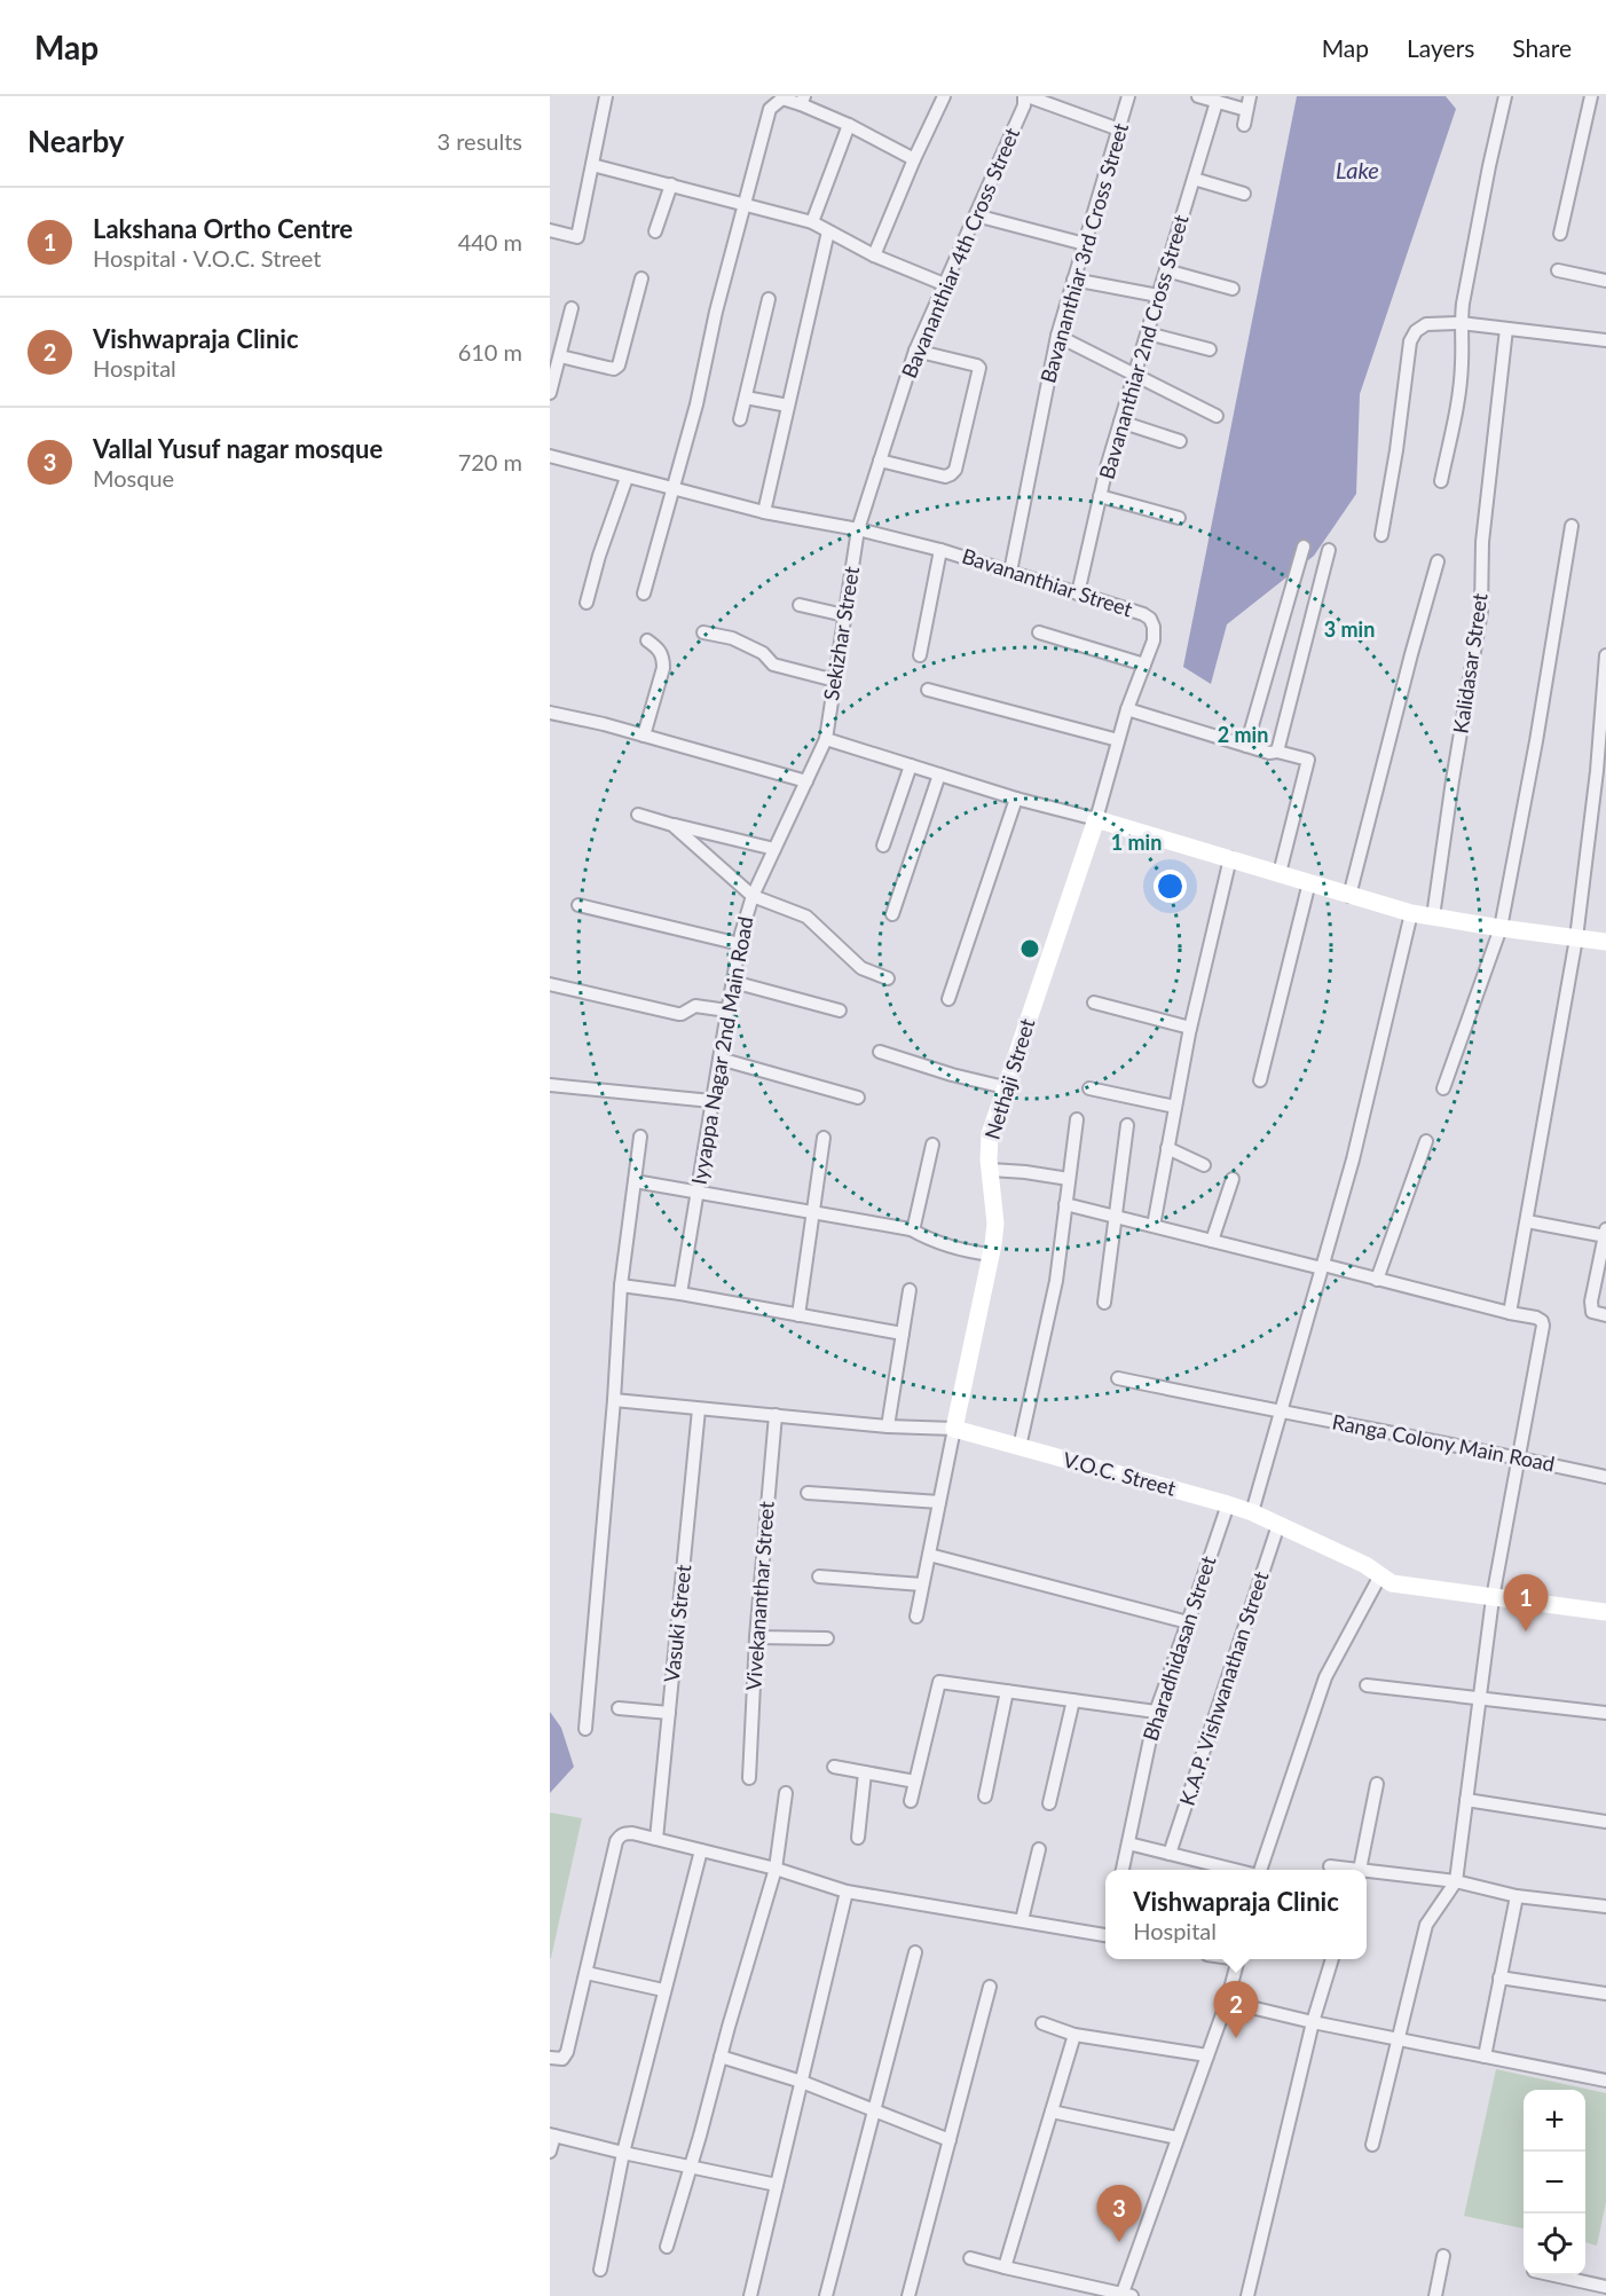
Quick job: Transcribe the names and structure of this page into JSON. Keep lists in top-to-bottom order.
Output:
{
  "streets": {
    "street": [
      "Bavananthiar 4th Cross Street",
      "Bavananthiar 3rd Cross Street",
      "Bavananthiar 2nd Cross Street",
      "Bavananthiar Street",
      "Sekizhar Street",
      "Kalidasar Street",
      "Iyyappa Nagar 2nd Main Road",
      "Nethaji Street",
      "Ranga Colony Main Road",
      "V.O.C. Street",
      "Vivekananthar Street",
      "Vasuki Street",
      "Bharadhidasan Street",
      "K.A.P. Vishwanathan Street"
    ]
  },
  "crossings": [
    ["Bavananthiar 4th Cross Street", "Bavananthiar Street"],
    ["Bavananthiar 4th Cross Street", "Sekizhar Street"],
    ["Bavananthiar 3rd Cross Street", "Bavananthiar Street"],
    ["Bavananthiar 2nd Cross Street", "Bavananthiar Street"],
    ["Bavananthiar Street", "Sekizhar Street"],
    ["Bavananthiar Street", "Nethaji Street"],
    ["Sekizhar Street", "Iyyappa Nagar 2nd Main Road"],
    ["Nethaji Street", "V.O.C. Street"],
    ["V.O.C. Street", "Vivekananthar Street"],
    ["V.O.C. Street", "Vasuki Street"],
    ["V.O.C. Street", "Bharadhidasan Street"],
    ["V.O.C. Street", "K.A.P. Vishwanathan Street"]
  ],
  "water": ["Lake"],
  "page": {
    "header": "Map",
    "nav": ["Map", "Layers", "Share"],
    "heading": ["Nearby", "3 results"],
    "list": [
      {
        "mark": "1",
        "name": "Lakshana Ortho Centre",
        "note": "Hospital · V.O.C. Street",
        "value": "440 m"
      },
      {
        "mark": "2",
        "name": "Vishwapraja Clinic",
        "note": "Hospital",
        "value": "610 m"
      },
      {
        "mark": "3",
        "name": "Vallal Yusuf nagar mosque",
        "note": "Mosque",
        "value": "720 m"
      }
    ],
    "pins": ["1", "2", "3"],
    "popup": ["Vishwapraja Clinic", "Hospital"],
    "map_buttons": ["+", "−"]
  },
  "rings": ["3 min", "2 min", "1 min"]
}
